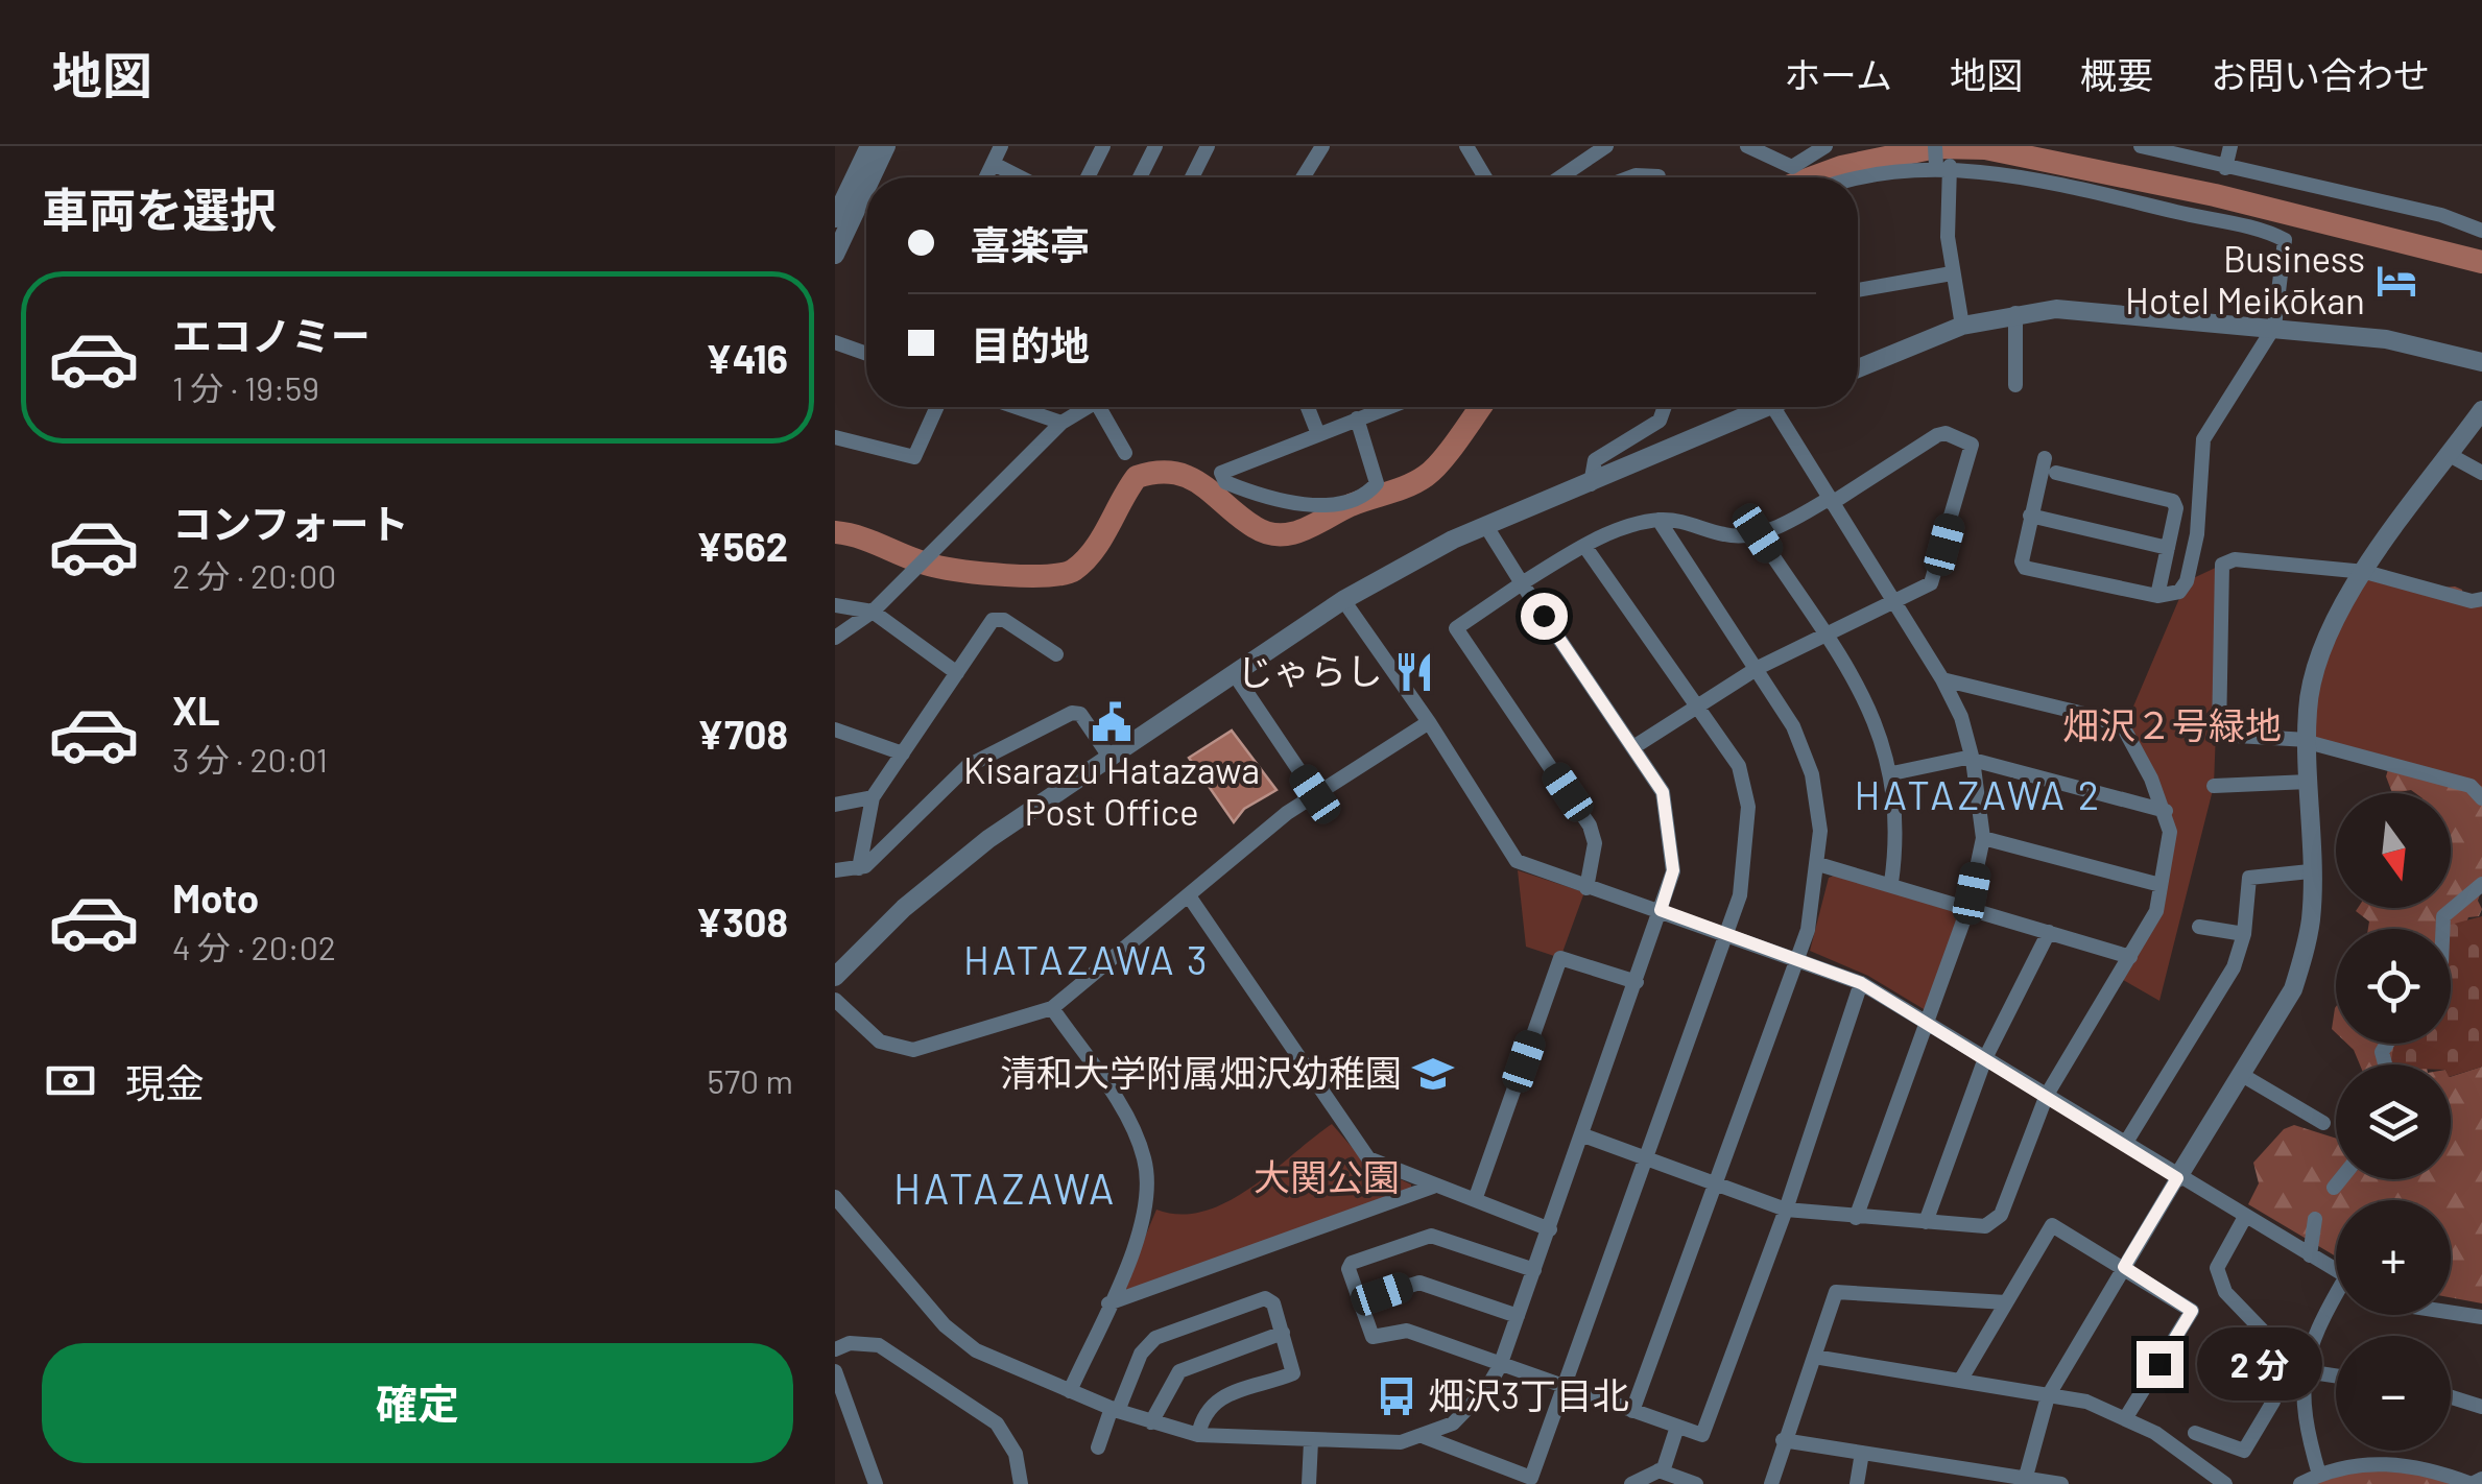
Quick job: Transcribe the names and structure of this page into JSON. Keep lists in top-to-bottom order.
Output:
{
  "districts": ["HATAZAWA 2", "HATAZAWA 3", "HATAZAWA"],
  "parks": ["畑沢２号緑地", "大関公園"],
  "places": {
    "hotel": ["Business Hotel Meikōkan"],
    "restaurant": ["じゃらし"],
    "public building": ["Kisarazu Hatazawa Post Office"],
    "school or university": ["清和大学附属畑沢幼稚園"],
    "bus stop": ["畑沢3丁目北"]
  },
  "north": "bottom",
  "page": {
    "header": "地図",
    "nav": [
      "ホーム",
      "地図",
      "概要",
      "お問い合わせ"
    ],
    "heading": "車両を選択",
    "banner": ["喜楽亭", "目的地"],
    "list": [
      {
        "name": "エコノミー",
        "note": "1 分 · 19:59",
        "value": "¥416"
      },
      {
        "name": "コンフォート",
        "note": "2 分 · 20:00",
        "value": "¥562"
      },
      {
        "name": "XL",
        "note": "3 分 · 20:01",
        "value": "¥708"
      },
      {
        "name": "Moto",
        "note": "4 分 · 20:02",
        "value": "¥308"
      }
    ],
    "map_buttons": ["+", "−"],
    "pay": ["現金", "570 m"],
    "buttons": "確定",
    "bubble": "2 分"
  }
}
